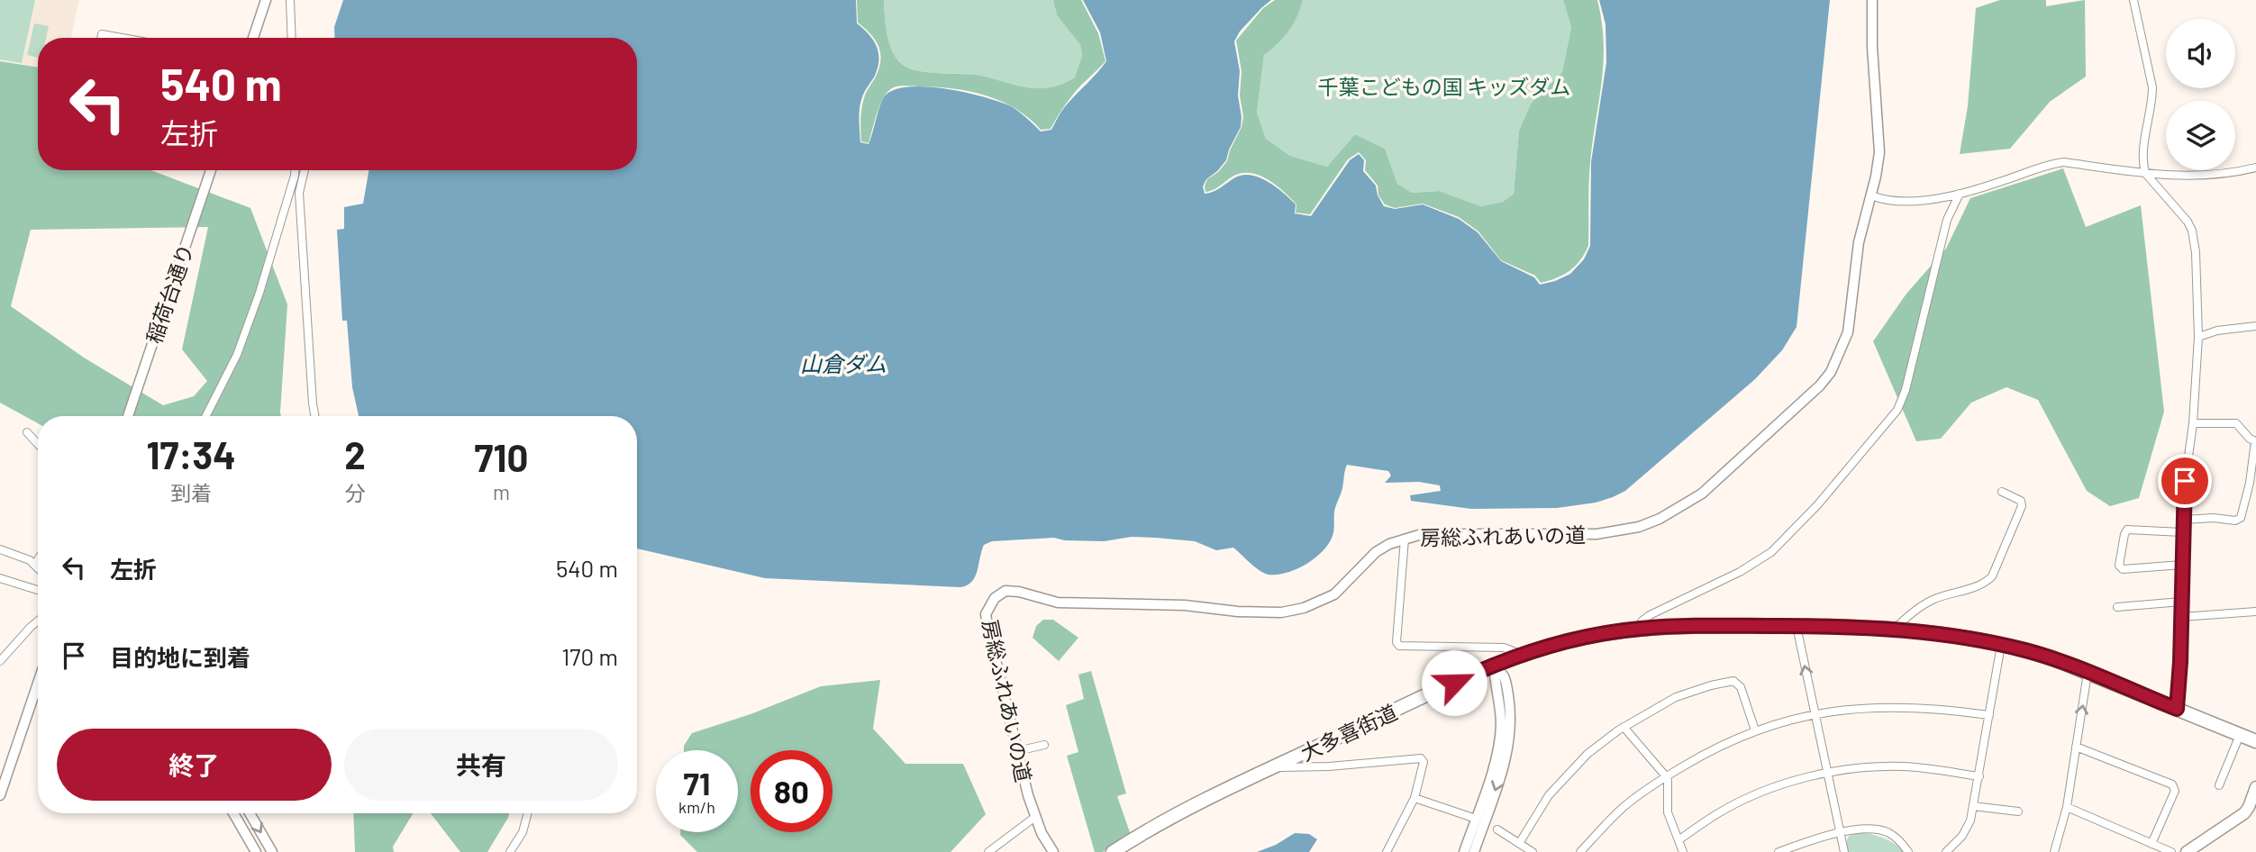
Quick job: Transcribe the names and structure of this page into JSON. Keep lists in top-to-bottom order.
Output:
{
  "streets": {
    "highway": ["大多喜街道"],
    "street": ["稲荷台通り", "房総ふれあいの道"]
  },
  "water": ["山倉ダム"],
  "parks": ["千葉こどもの国 キッズダム"],
  "page": {
    "turn": ["540 m", "左折"],
    "eta": [
      "17:34",
      "到着",
      "2",
      "分",
      "710",
      "m"
    ],
    "list": [
      {
        "name": "左折",
        "value": "540 m"
      },
      {
        "name": "目的地に到着",
        "value": "170 m"
      }
    ],
    "buttons": ["終了", "共有"],
    "speed": "71 km/h",
    "limit": "80"
  }
}
